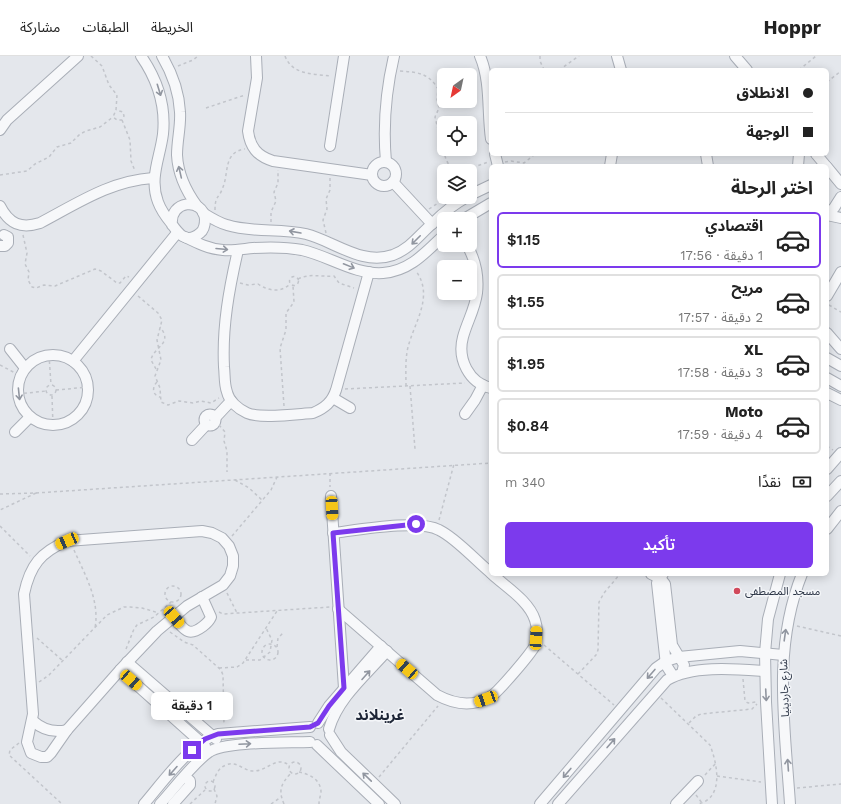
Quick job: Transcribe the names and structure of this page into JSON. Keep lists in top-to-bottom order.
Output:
{
  "streets": {
    "street": ["شارع جاردينيا"]
  },
  "districts": ["غرينلاند"],
  "places": ["مسجد المصطفى"],
  "north": "bottom left",
  "page": {
    "header": "Hoppr",
    "nav": ["الخريطة", "الطبقات", "مشاركة"],
    "map_buttons": ["+", "−"],
    "banner": ["الانطلاق", "الوجهة"],
    "heading": "اختر الرحلة",
    "list": [
      {
        "name": "اقتصادي",
        "note": "1 دقيقة · 17:56",
        "value": "$1.15"
      },
      {
        "name": "مريح",
        "note": "2 دقيقة · 17:57",
        "value": "$1.55"
      },
      {
        "name": "XL",
        "note": "3 دقيقة · 17:58",
        "value": "$1.95"
      },
      {
        "name": "Moto",
        "note": "4 دقيقة · 17:59",
        "value": "$0.84"
      }
    ],
    "pay": ["نقدًا", "340 m"],
    "buttons": "تأكيد",
    "bubble": "1 دقيقة"
  }
}
